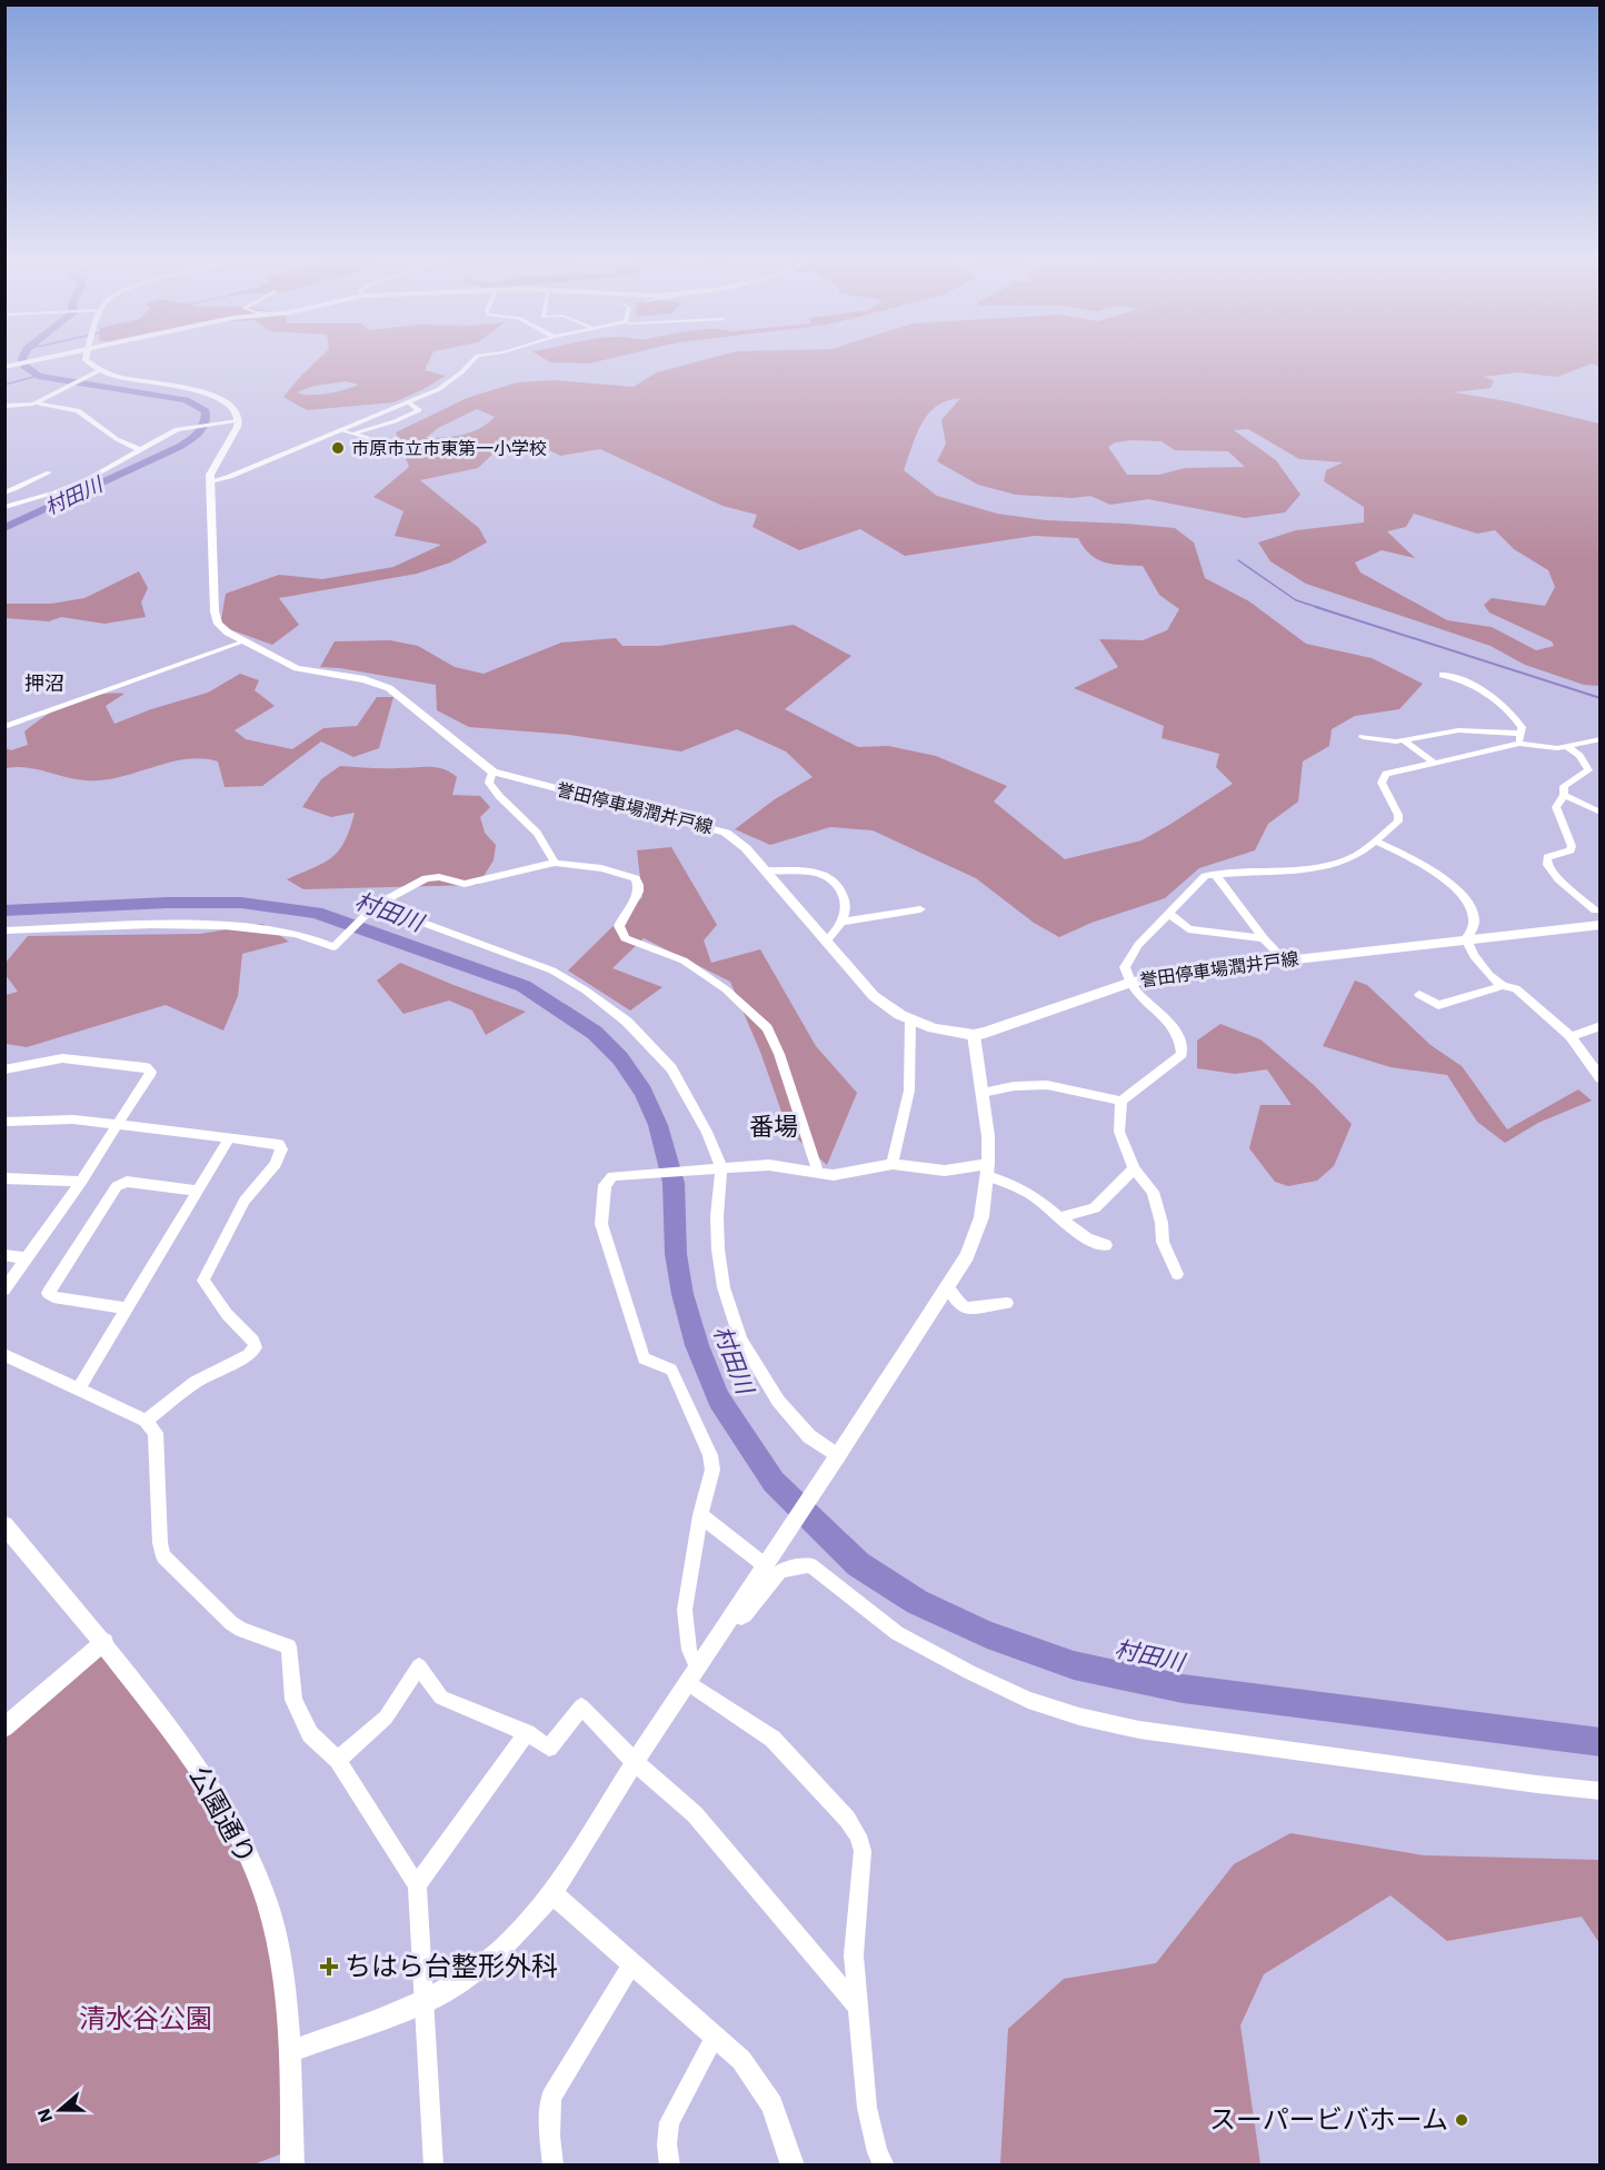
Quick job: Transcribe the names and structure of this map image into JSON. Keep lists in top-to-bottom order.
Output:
{
  "streets": {
    "main road": ["誉田停車場潤井戸線"],
    "street": ["公園通り"]
  },
  "districts": ["押沼", "番場"],
  "water": ["村田川"],
  "parks": ["清水谷公園"],
  "places": {
    "other": ["市原市立市東第一小学校", "スーパービバホーム"],
    "health": ["ちはら台整形外科"]
  },
  "north": "left"
}
